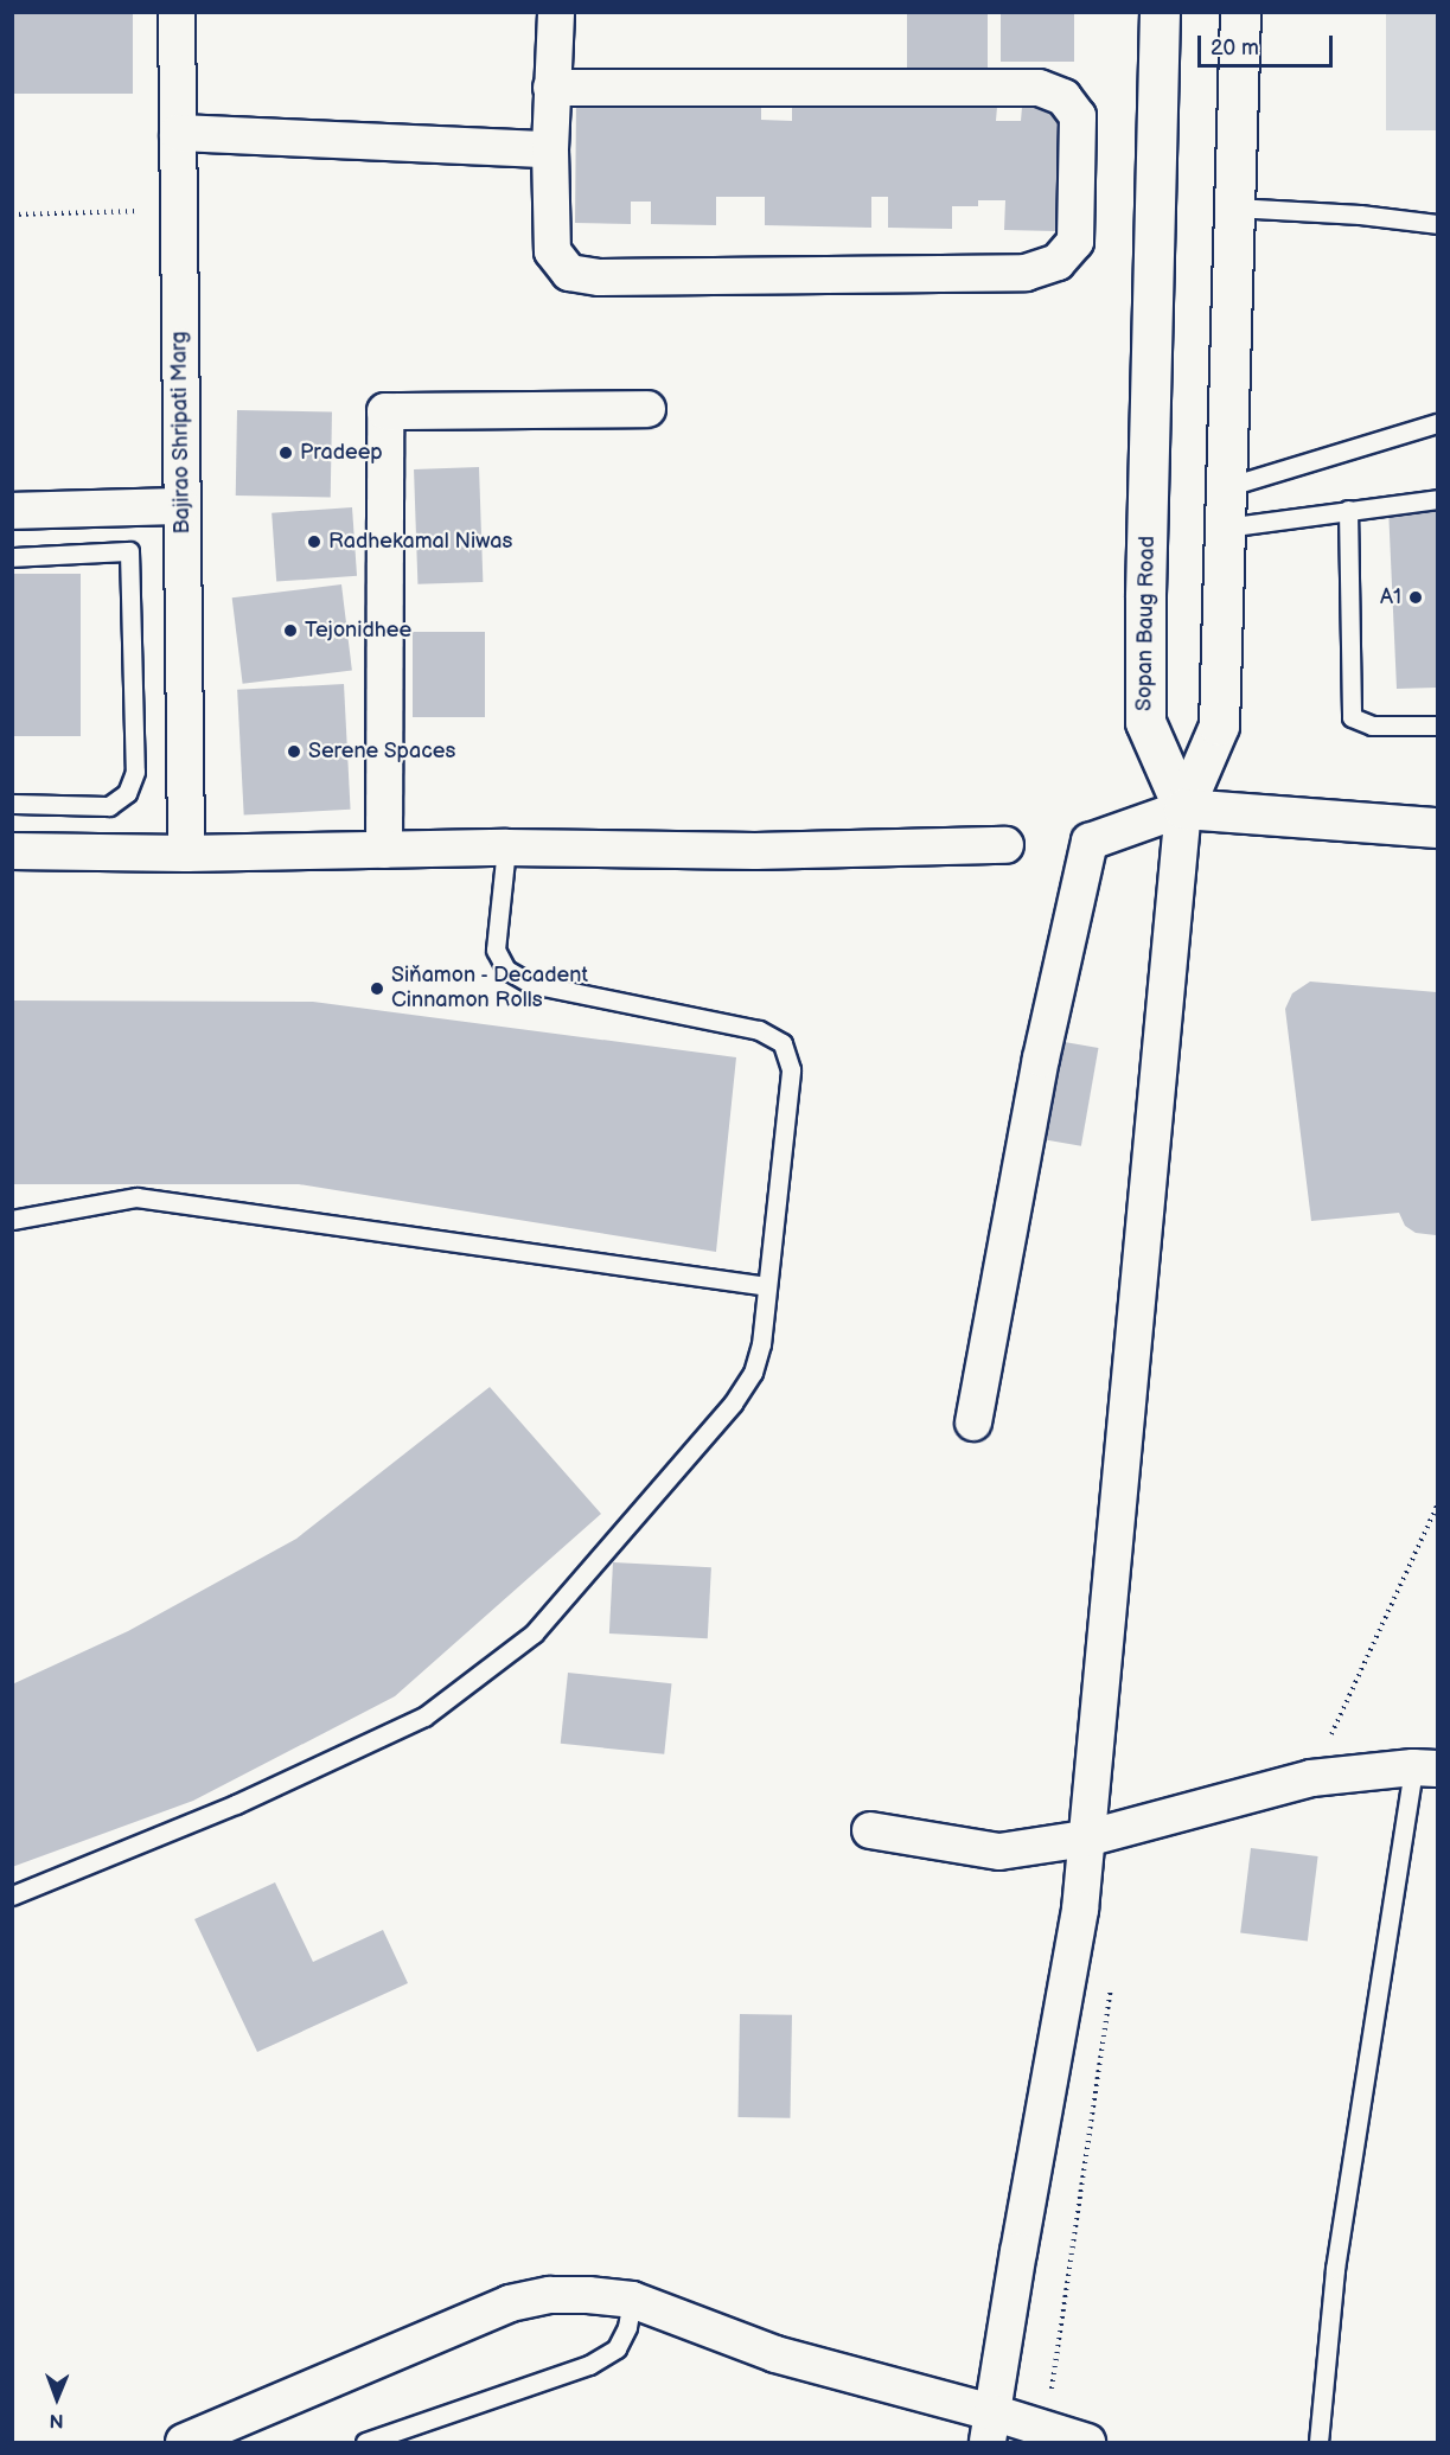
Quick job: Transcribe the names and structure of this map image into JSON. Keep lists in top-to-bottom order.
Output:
{
  "streets": {
    "street": ["Bajirao Shripati Marg", "Sopan Baug Road"]
  },
  "places": [
    "Pradeep",
    "Radhekamal Niwas",
    "A1",
    "Tejonidhee",
    "Serene Spaces",
    "Siňamon - Decadent Cinnamon Rolls"
  ],
  "scale_bar": "20 m",
  "north": "bottom"
}
